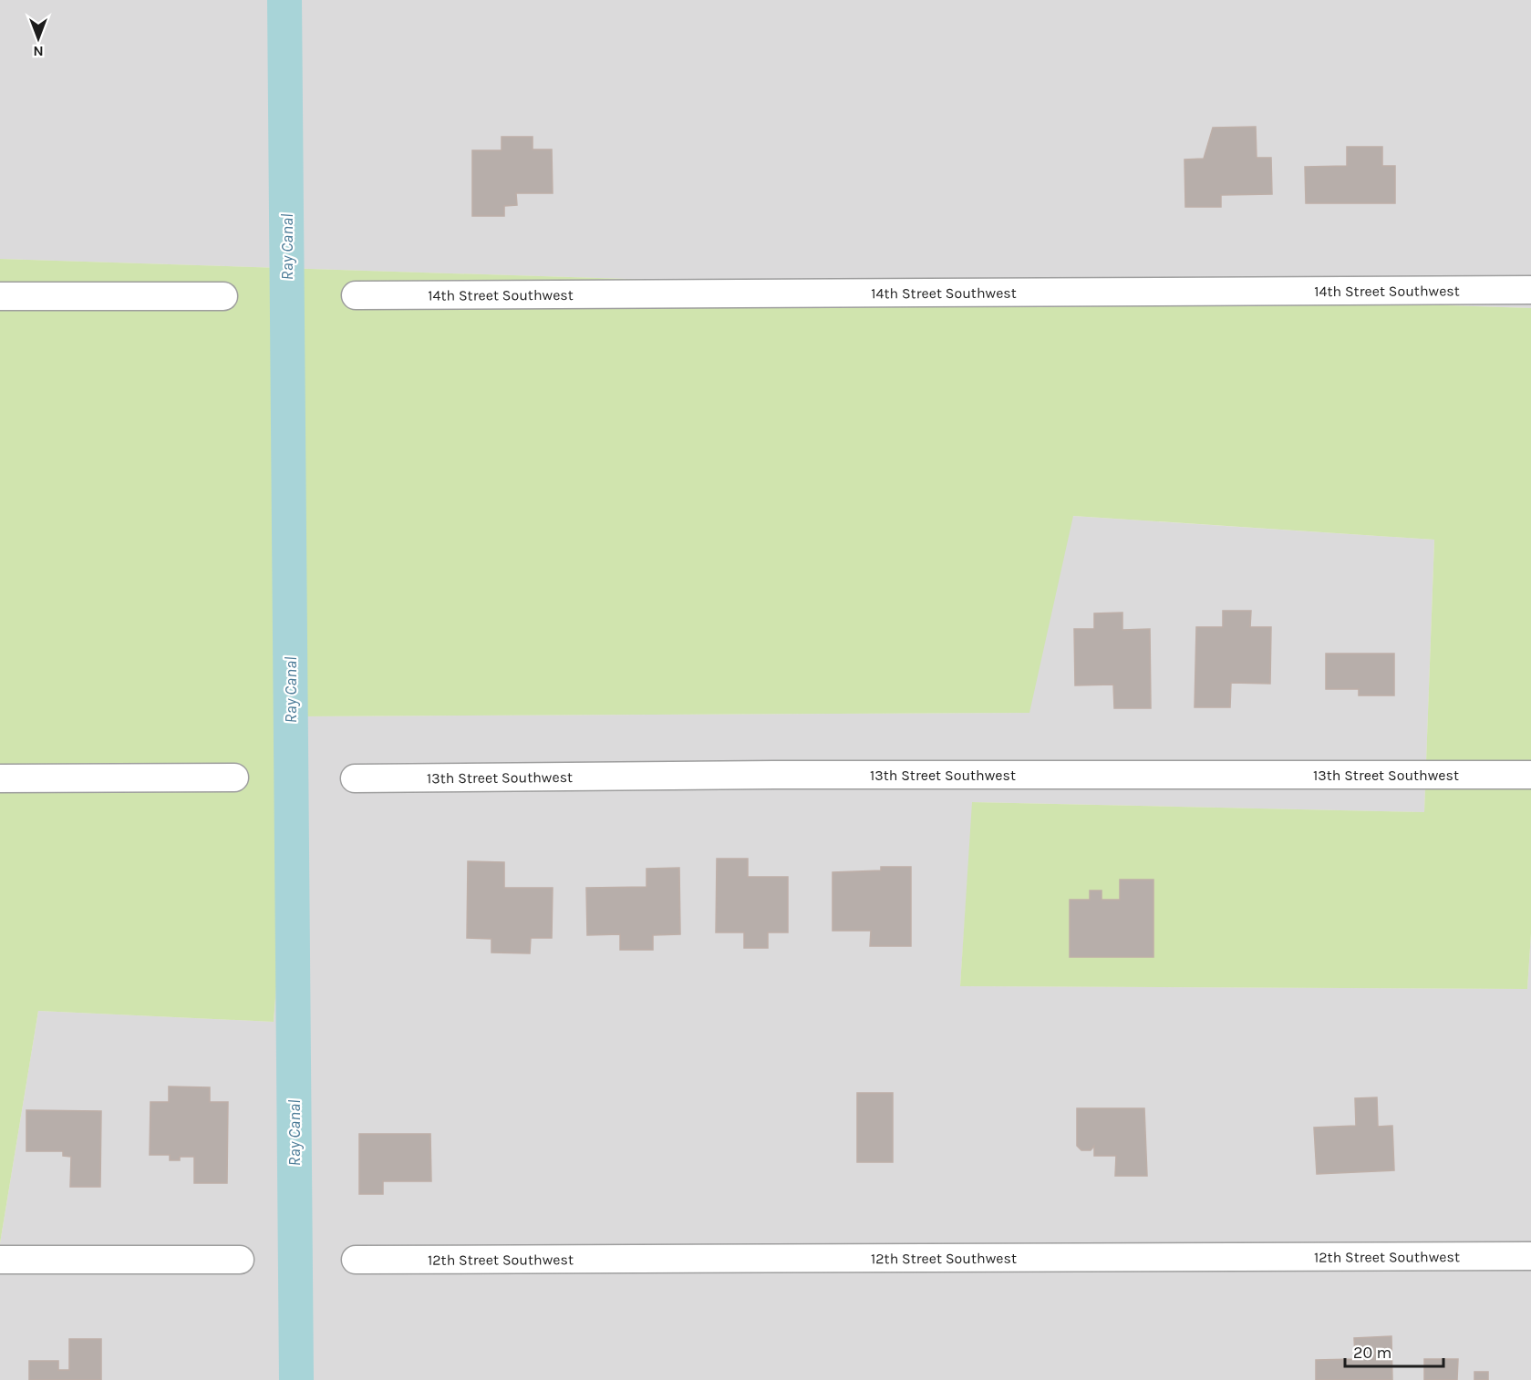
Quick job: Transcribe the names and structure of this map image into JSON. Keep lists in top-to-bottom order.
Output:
{
  "streets": {
    "street": ["14th Street Southwest", "13th Street Southwest", "12th Street Southwest"]
  },
  "water": ["Ray Canal"],
  "scale_bar": "20 m",
  "north": "bottom"
}
